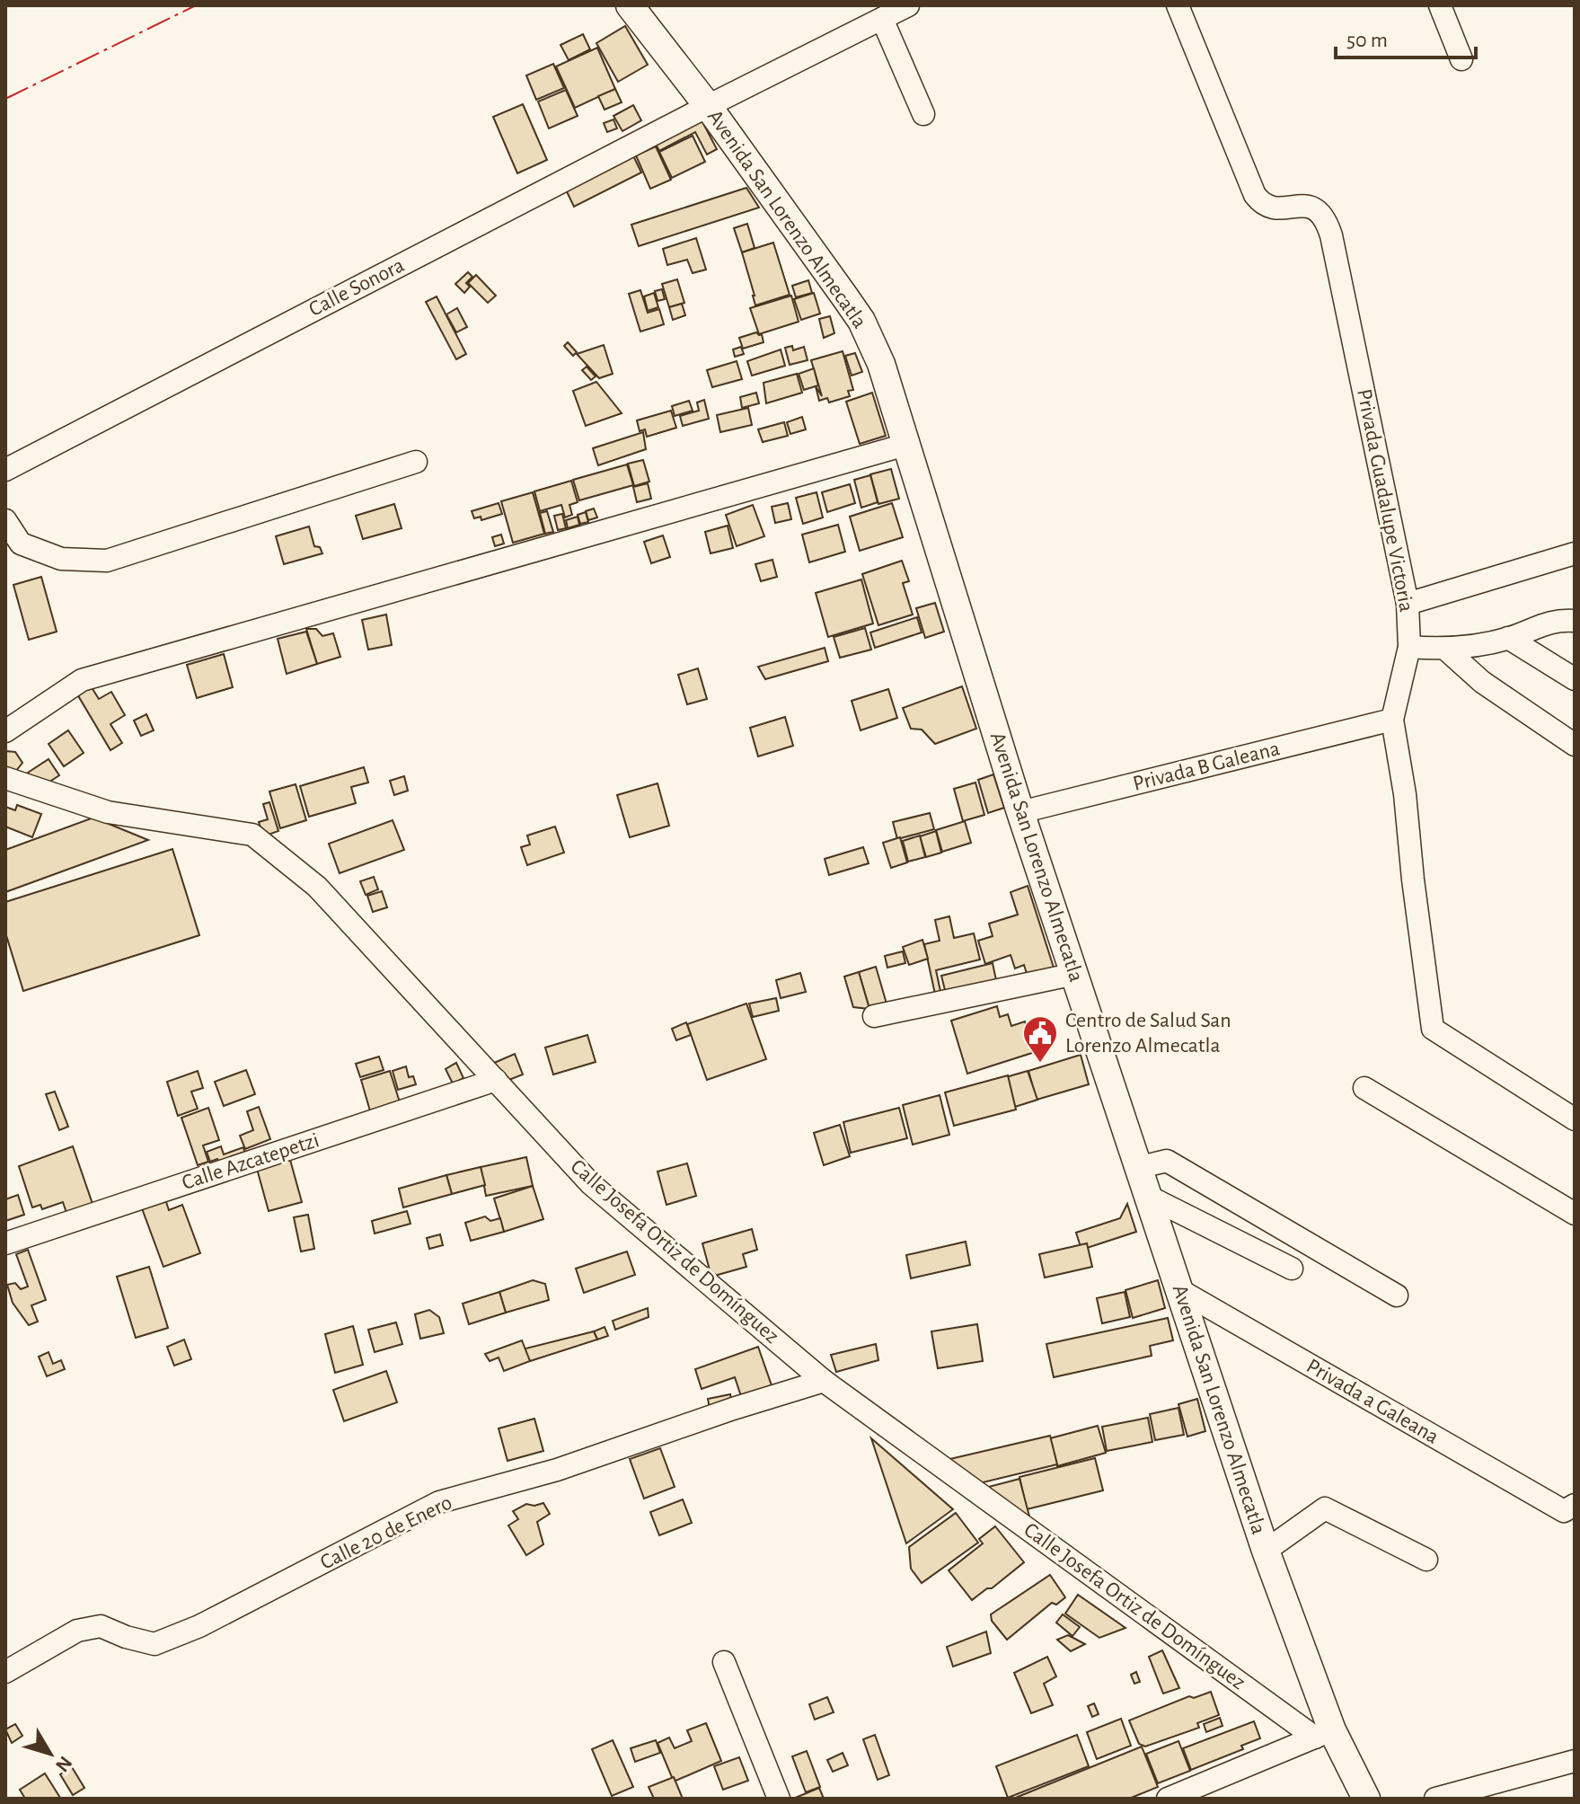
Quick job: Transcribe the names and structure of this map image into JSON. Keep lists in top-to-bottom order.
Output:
{
  "streets": {
    "main road": ["Avenida San Lorenzo Almecatla"],
    "street": [
      "Calle Sonora",
      "Privada Guadalupe Victoria",
      "Privada B Galeana",
      "Calle Azcatepetzi",
      "Calle Josefa Ortiz de Domínguez",
      "Privada a Galeana",
      "Calle 20 de Enero"
    ]
  },
  "crossings": [
    ["Avenida San Lorenzo Almecatla", "Calle Sonora"],
    ["Avenida San Lorenzo Almecatla", "Privada B Galeana"],
    ["Avenida San Lorenzo Almecatla", "Calle Josefa Ortiz de Domínguez"],
    ["Avenida San Lorenzo Almecatla", "Privada a Galeana"],
    ["Privada Guadalupe Victoria", "Privada B Galeana"],
    ["Calle Azcatepetzi", "Calle Josefa Ortiz de Domínguez"],
    ["Calle Josefa Ortiz de Domínguez", "Calle 20 de Enero"]
  ],
  "places": {
    "public building": ["Centro de Salud San Lorenzo Almecatla"]
  },
  "scale_bar": "50 m",
  "north": "bottom right"
}
